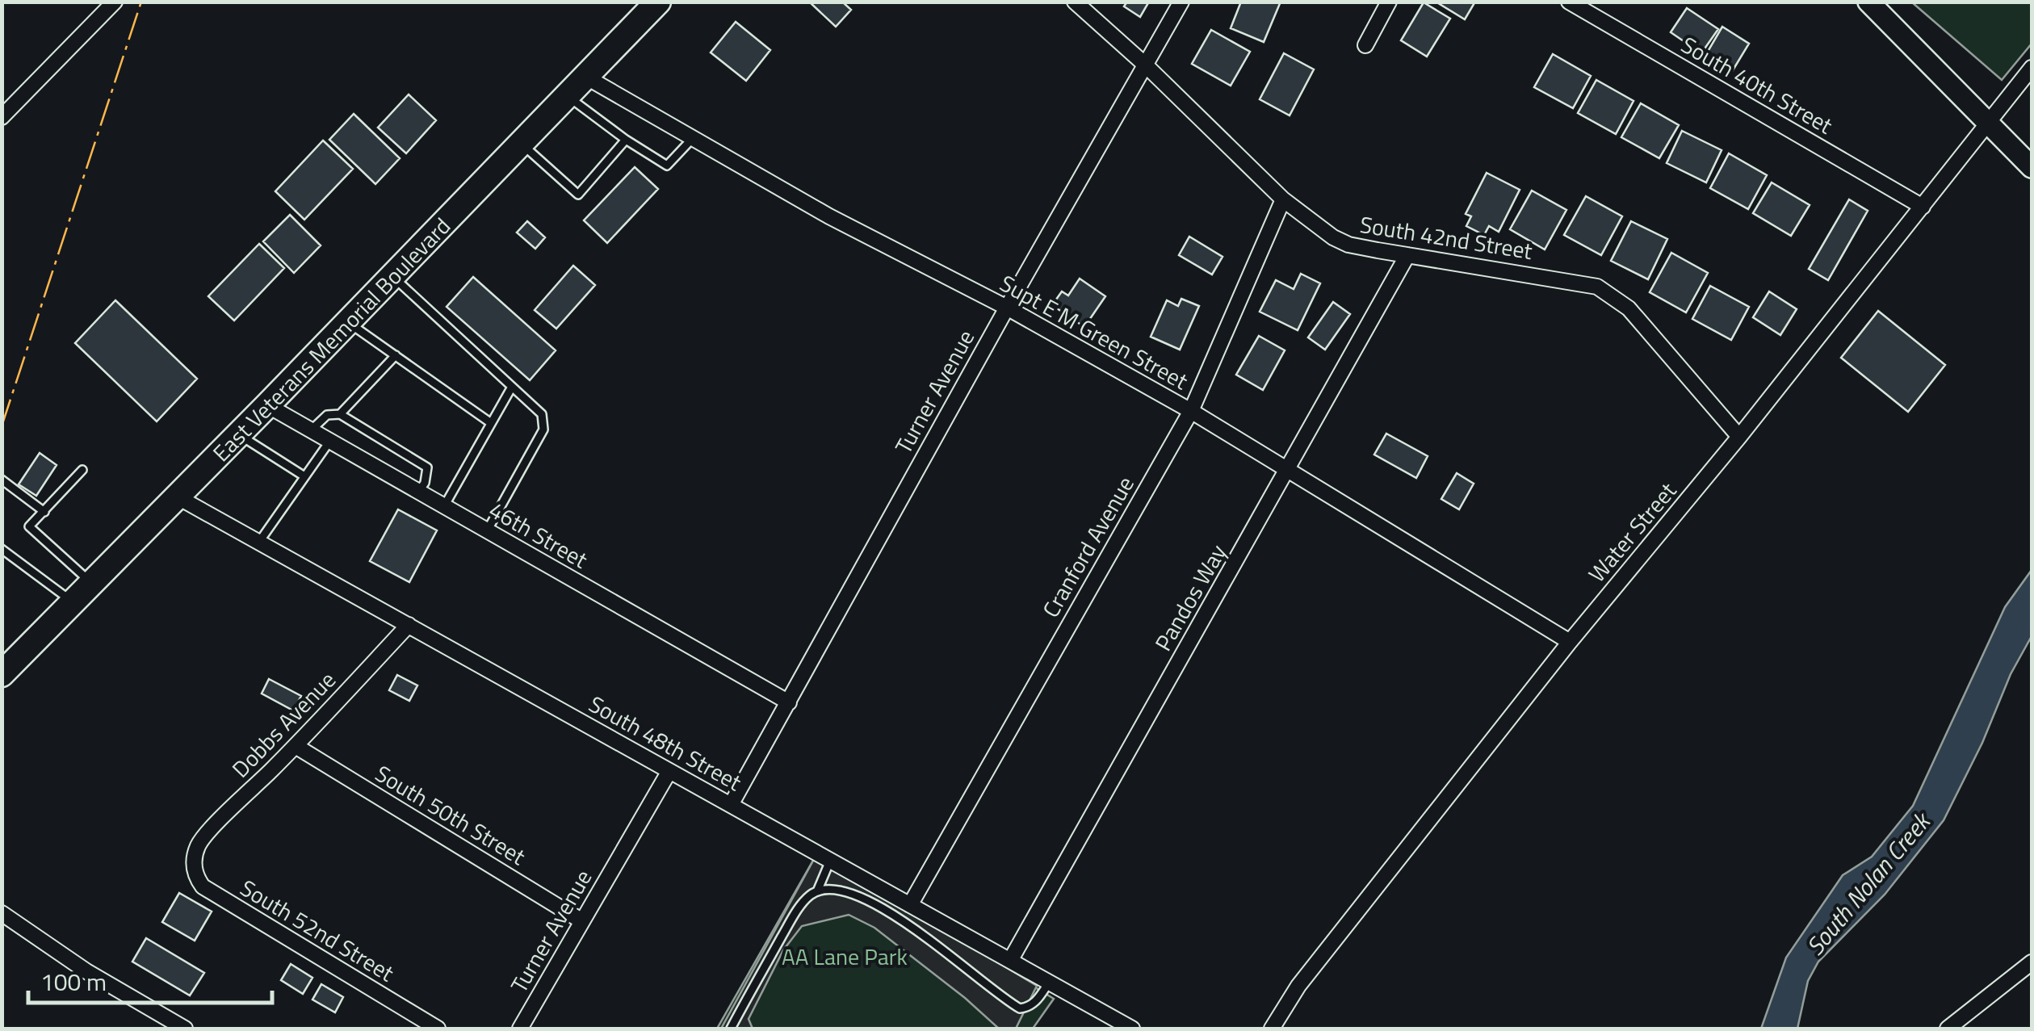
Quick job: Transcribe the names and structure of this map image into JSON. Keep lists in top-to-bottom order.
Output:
{
  "streets": {
    "main road": ["East Veterans Memorial Boulevard"],
    "street": [
      "South 40th Street",
      "South 42nd Street",
      "Supt E M Green Street",
      "Turner Avenue",
      "Water Street",
      "46th Street",
      "Cranford Avenue",
      "Pandos Way",
      "Dobbs Avenue",
      "South 48th Street",
      "South 50th Street",
      "South 52nd Street"
    ]
  },
  "crossings": [
    ["South 40th Street", "Water Street"],
    ["South 42nd Street", "Turner Avenue"],
    ["South 42nd Street", "Water Street"],
    ["South 42nd Street", "Cranford Avenue"],
    ["South 42nd Street", "Pandos Way"],
    ["Supt E M Green Street", "East Veterans Memorial Boulevard"],
    ["Supt E M Green Street", "Turner Avenue"],
    ["Supt E M Green Street", "Water Street"],
    ["Supt E M Green Street", "Cranford Avenue"],
    ["Supt E M Green Street", "Pandos Way"],
    ["East Veterans Memorial Boulevard", "46th Street"],
    ["East Veterans Memorial Boulevard", "South 48th Street"],
    ["Turner Avenue", "46th Street"],
    ["Turner Avenue", "South 48th Street"],
    ["Turner Avenue", "South 50th Street"],
    ["Cranford Avenue", "South 48th Street"],
    ["Pandos Way", "South 48th Street"],
    ["Dobbs Avenue", "South 48th Street"],
    ["Dobbs Avenue", "South 50th Street"],
    ["Dobbs Avenue", "South 52nd Street"]
  ],
  "water": ["South Nolan Creek"],
  "parks": ["AA Lane Park"],
  "scale_bar": "100 m"
}
